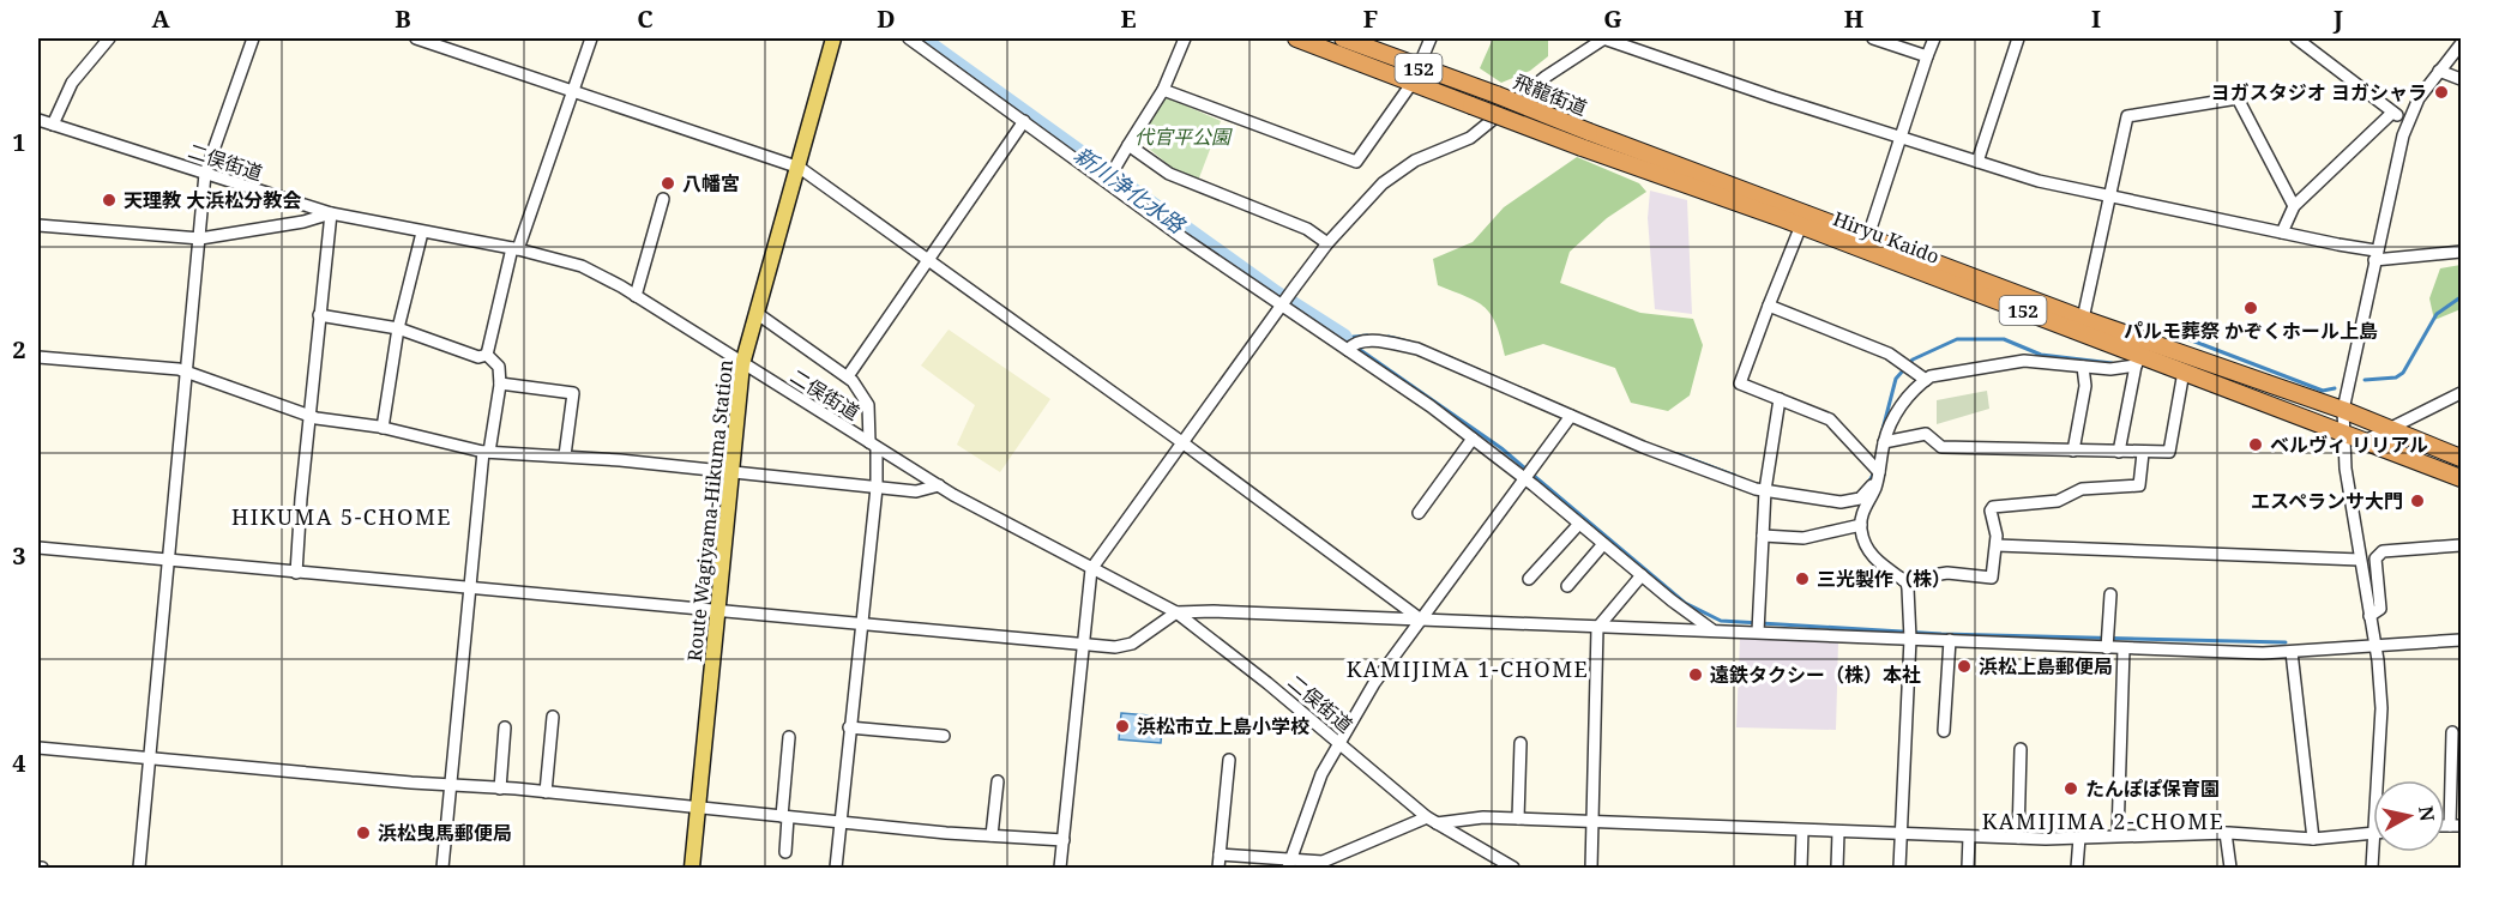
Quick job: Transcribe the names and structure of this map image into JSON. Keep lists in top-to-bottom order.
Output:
{
  "streets": {
    "highway": ["152", "飛龍街道", "Hiryu Kaido"],
    "main road": ["Route Wagiyama-Hikuma Station"],
    "street": ["二俣街道"]
  },
  "crossings": [
    ["152", "飛龍街道"],
    ["飛龍街道", "Hiryu Kaido"],
    ["二俣街道", "Route Wagiyama-Hikuma Station"]
  ],
  "districts": ["HIKUMA 5-CHOME", "KAMIJIMA 1-CHOME", "KAMIJIMA 2-CHOME"],
  "water": ["新川浄化水路"],
  "parks": ["代官平公園"],
  "places": [
    "ヨガスタジオ ヨガシャラ",
    "八幡宮",
    "天理教 大浜松分教会",
    "パルモ葬祭 かぞくホール上島",
    "ベルヴィ リリアル",
    "エスペランサ大門",
    "三光製作（株）",
    "浜松上島郵便局",
    "遠鉄タクシー（株）本社",
    "浜松市立上島小学校",
    "たんぽぽ保育園",
    "浜松曳馬郵便局"
  ],
  "north": "right",
  "grid": {
    "columns": [
      "A",
      "B",
      "C",
      "D",
      "E",
      "F",
      "G",
      "H",
      "I",
      "J"
    ],
    "rows": [
      "1",
      "2",
      "3",
      "4"
    ]
  }
}
